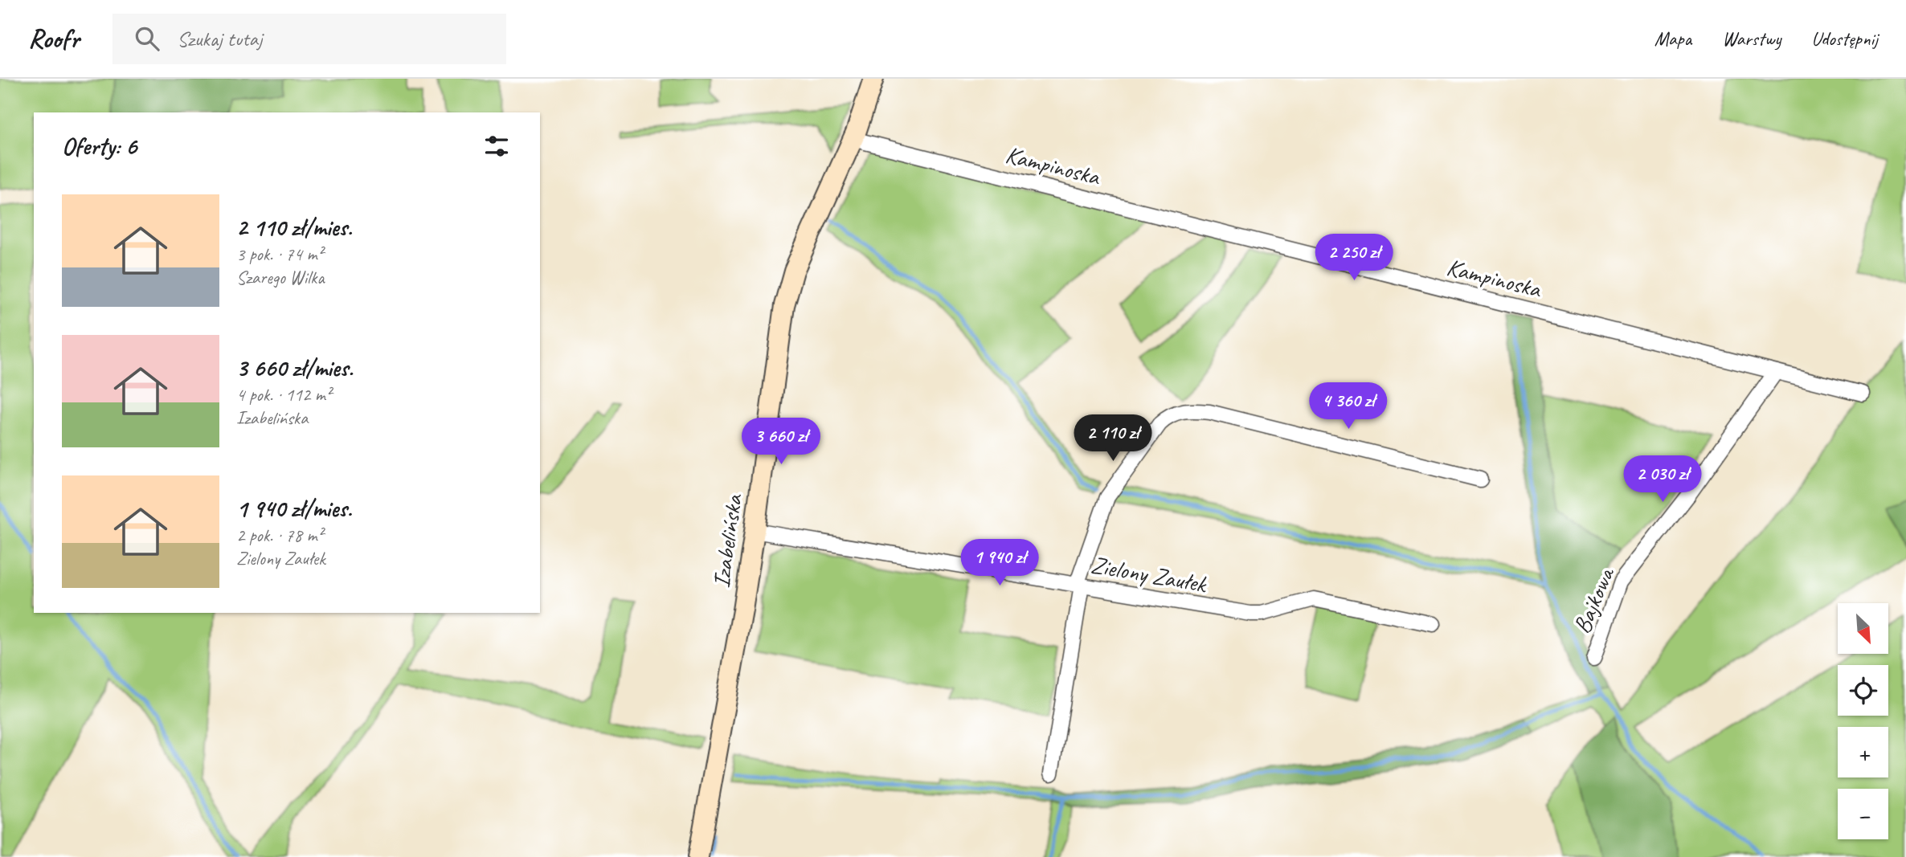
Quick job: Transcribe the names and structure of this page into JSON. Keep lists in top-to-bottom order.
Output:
{
  "streets": {
    "street": [
      "Kampinoska",
      "Izabelińska",
      "Zielony Zaułek",
      "Bajkowa"
    ]
  },
  "crossings": [
    ["Kampinoska", "Izabelińska"],
    ["Kampinoska", "Bajkowa"],
    ["Izabelińska", "Zielony Zaułek"]
  ],
  "north": "bottom right",
  "page": {
    "header": "Roofr",
    "search": "Szukaj tutaj",
    "nav": ["Mapa", "Warstwy", "Udostępnij"],
    "heading": "Oferty: 6",
    "list": [
      {
        "name": "2 110 zł/mies.",
        "note": "3 pok. · 74 m² · Szarego Wilka"
      },
      {
        "name": "3 660 zł/mies.",
        "note": "4 pok. · 112 m² · Izabelińska"
      },
      {
        "name": "1 940 zł/mies.",
        "note": "2 pok. · 78 m² · Zielony Zaułek"
      }
    ],
    "price": [
      "2 250 zł",
      "4 360 zł",
      "2 110 zł",
      "3 660 zł",
      "2 030 zł",
      "1 940 zł"
    ],
    "map_buttons": ["+", "−"]
  }
}
